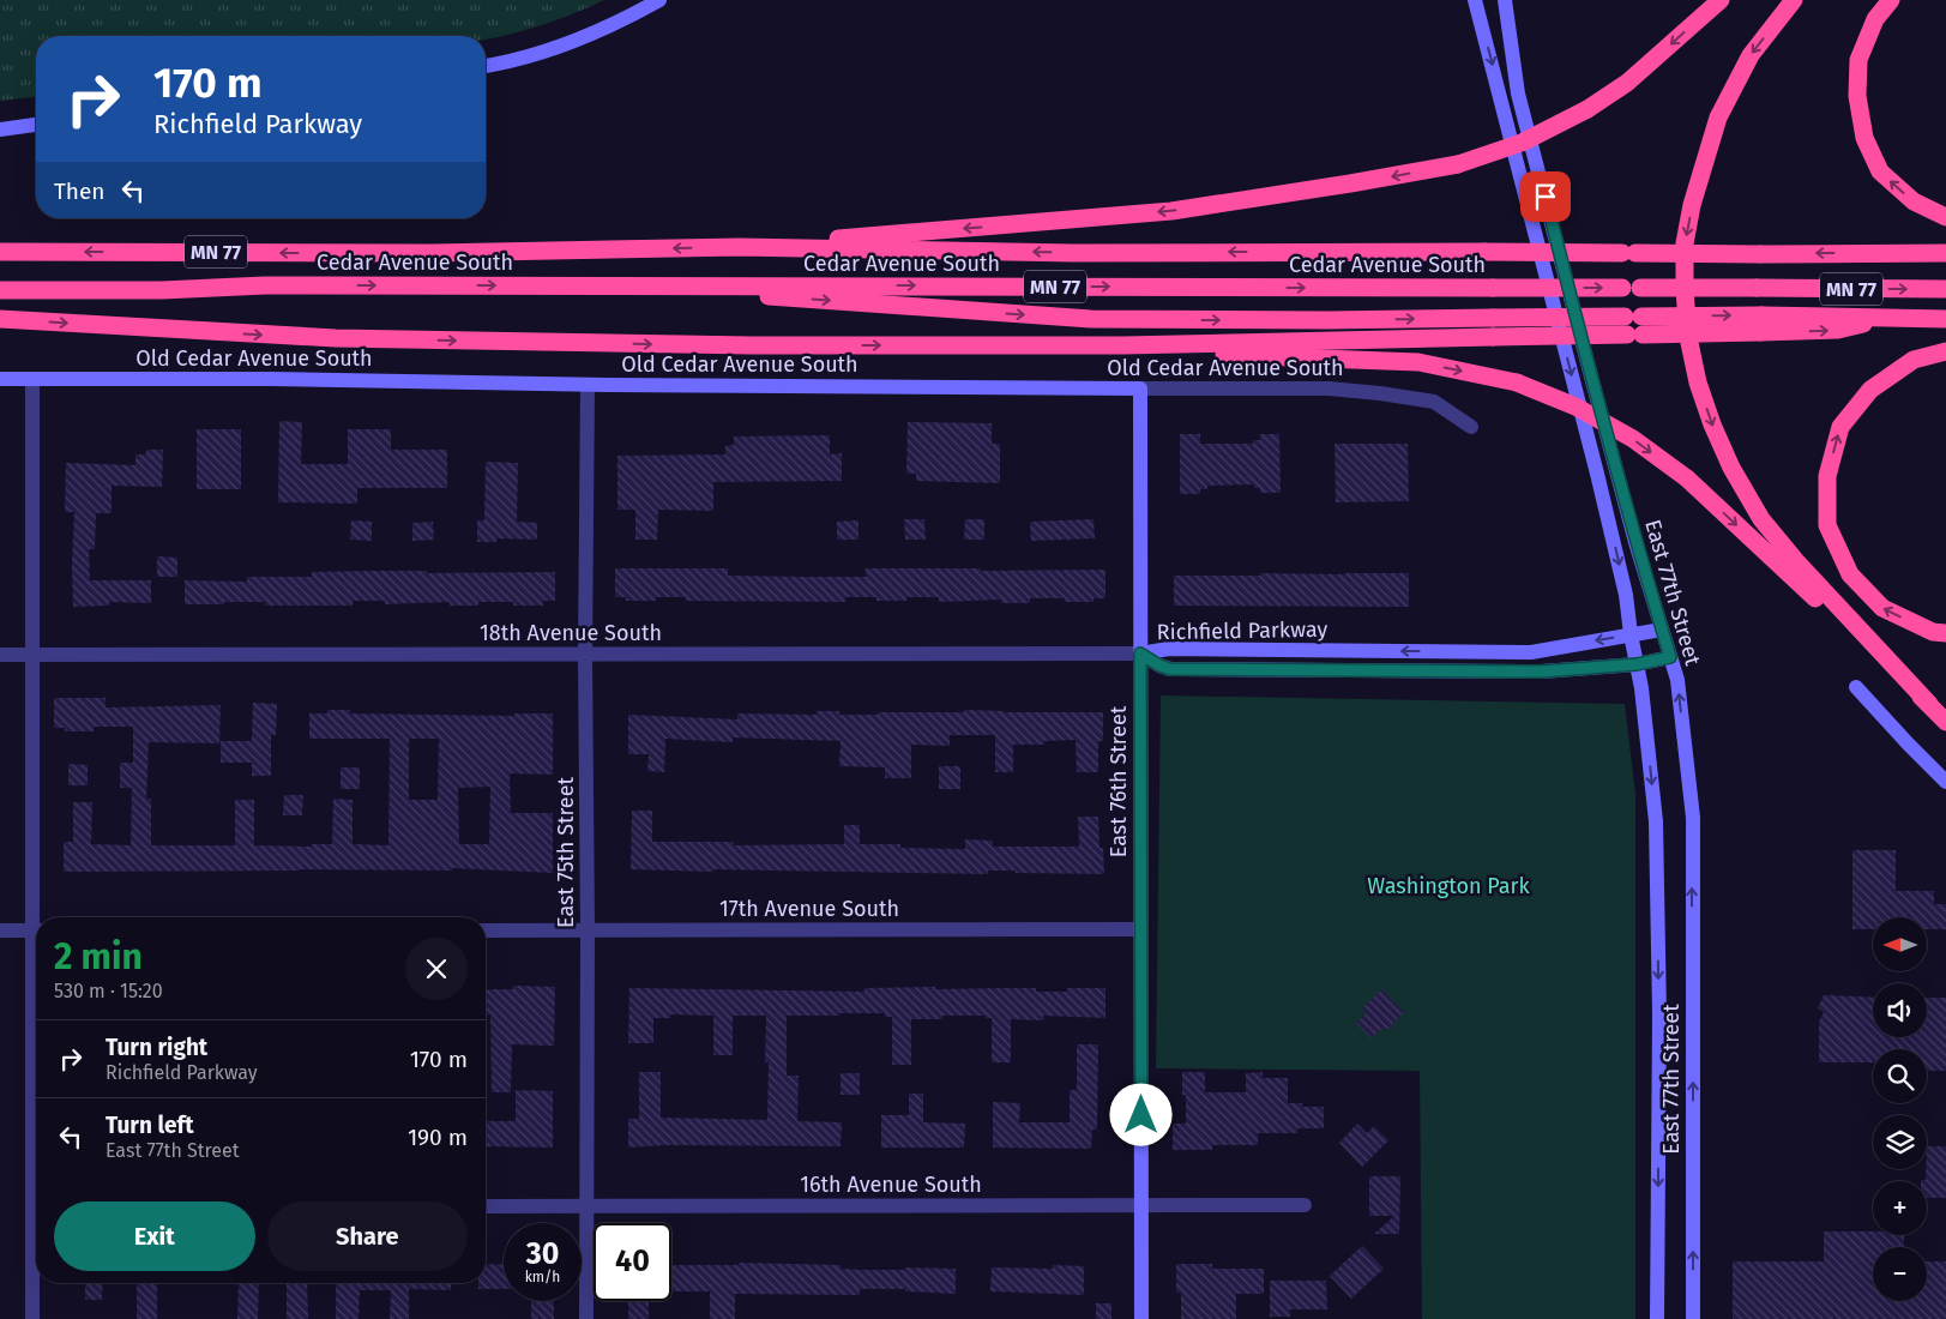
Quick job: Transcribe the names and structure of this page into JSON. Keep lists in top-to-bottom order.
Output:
{
  "streets": {
    "highway": ["MN 77", "Cedar Avenue South"],
    "street": [
      "Old Cedar Avenue South",
      "East 77th Street",
      "Richfield Parkway",
      "18th Avenue South",
      "East 76th Street",
      "East 75th Street",
      "17th Avenue South",
      "16th Avenue South"
    ]
  },
  "crossings": [
    ["Old Cedar Avenue South", "East 76th Street"],
    ["Old Cedar Avenue South", "East 75th Street"],
    ["East 77th Street", "Richfield Parkway"],
    ["Richfield Parkway", "18th Avenue South"],
    ["Richfield Parkway", "East 76th Street"],
    ["18th Avenue South", "East 76th Street"],
    ["18th Avenue South", "East 75th Street"],
    ["East 76th Street", "17th Avenue South"],
    ["East 76th Street", "16th Avenue South"],
    ["East 75th Street", "17th Avenue South"],
    ["East 75th Street", "16th Avenue South"]
  ],
  "parks": ["Washington Park"],
  "north": "left",
  "page": {
    "turn": ["170 m", "Richfield Parkway"],
    "then": "Then",
    "map_buttons": ["+", "−"],
    "heading": ["2 min", "530 m · 15:20"],
    "list": [
      {
        "name": "Turn right",
        "note": "Richfield Parkway",
        "value": "170 m"
      },
      {
        "name": "Turn left",
        "note": "East 77th Street",
        "value": "190 m"
      }
    ],
    "buttons": ["Exit", "Share"],
    "speed": "30 km/h",
    "limit": "40"
  }
}
